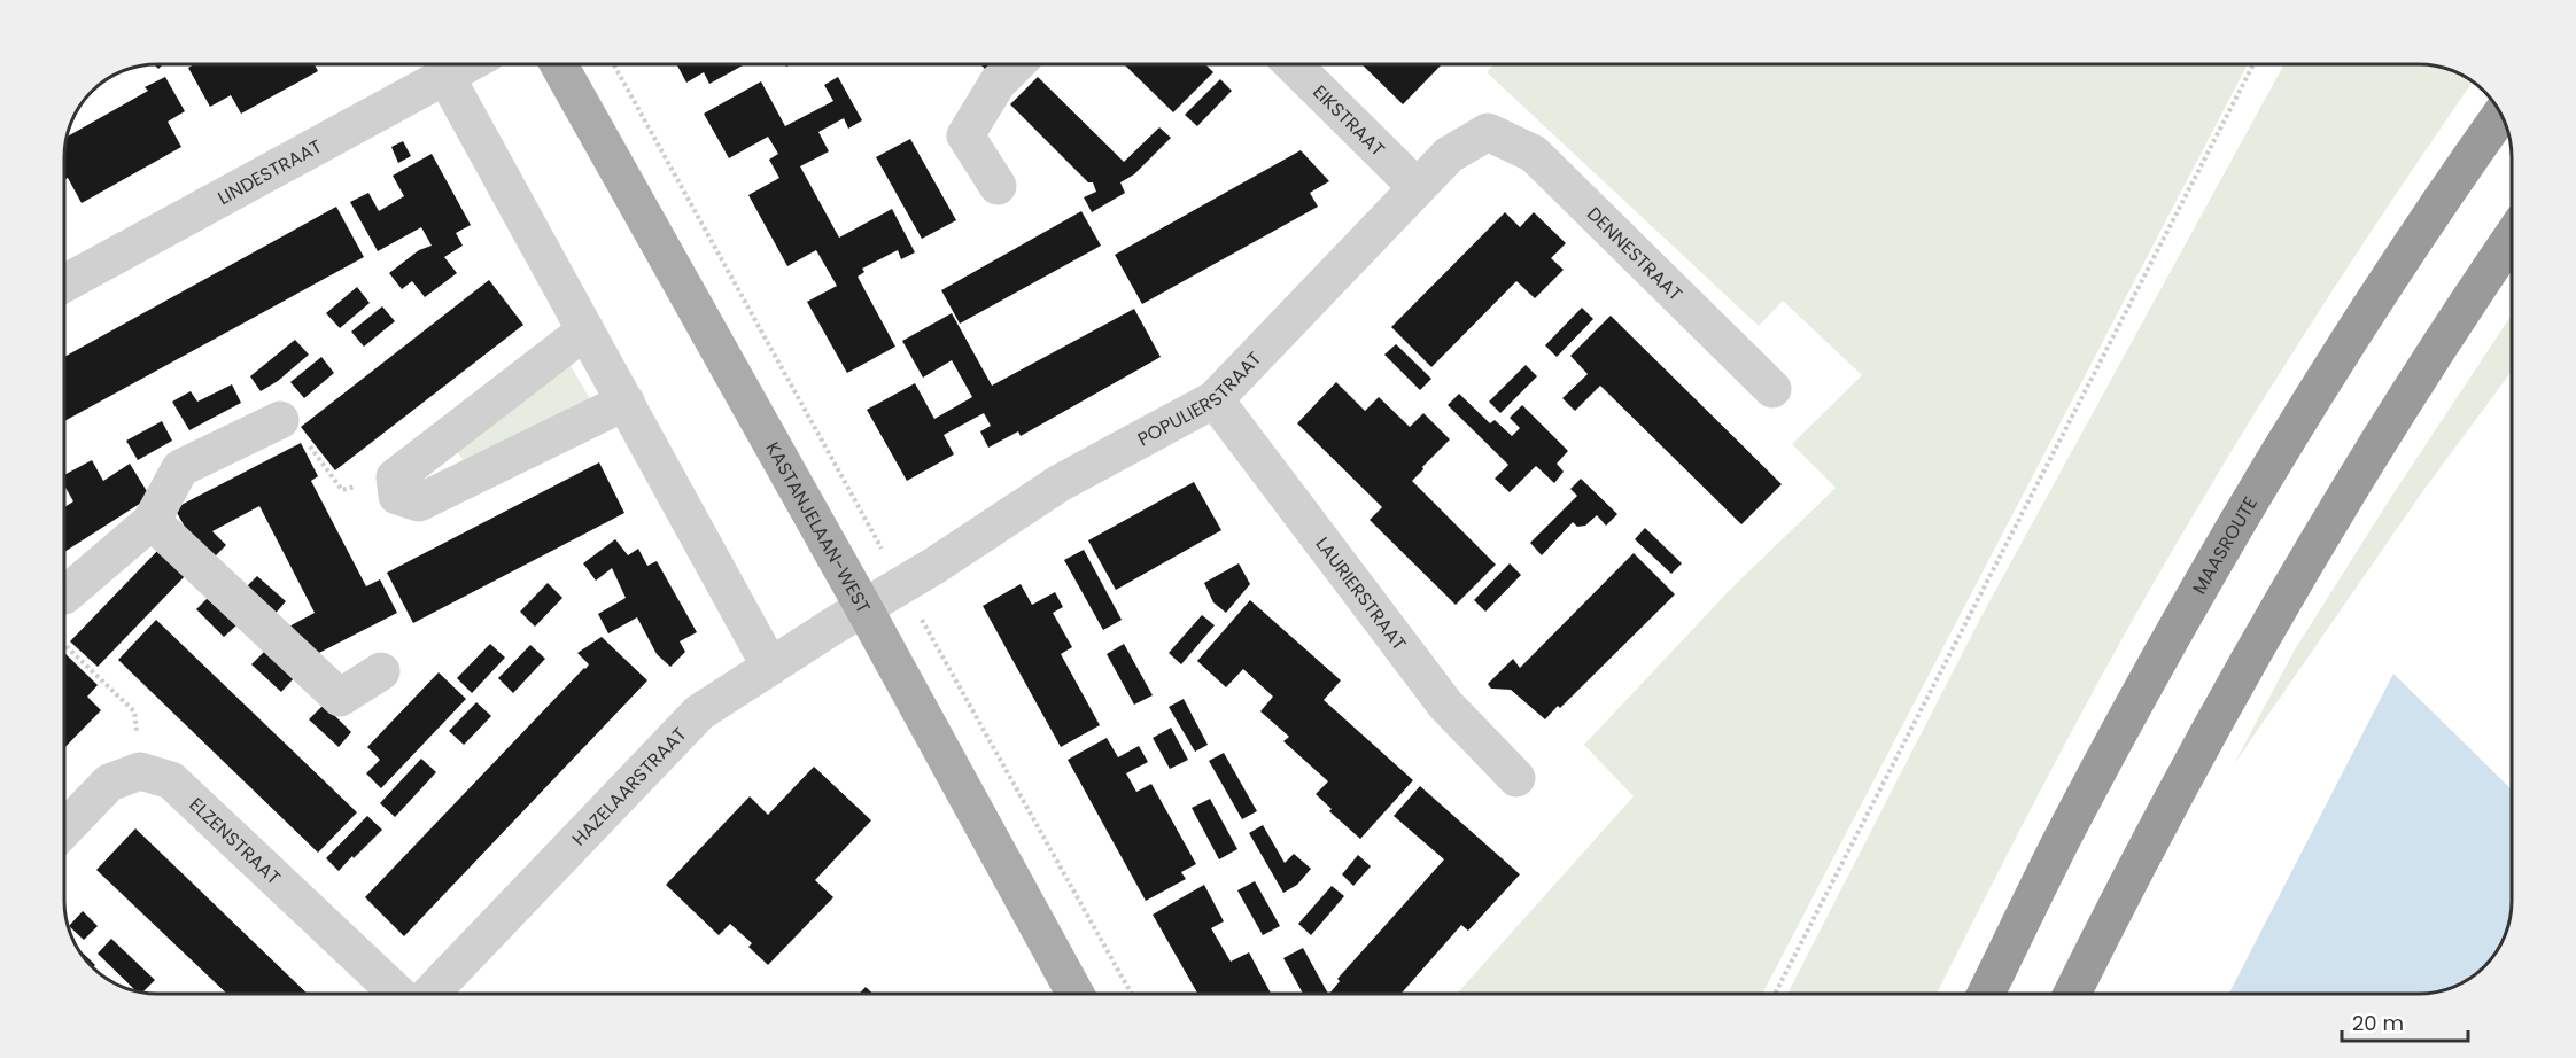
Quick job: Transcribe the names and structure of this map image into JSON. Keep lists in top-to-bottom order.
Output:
{
  "streets": {
    "highway": ["MAASROUTE"],
    "main road": ["KASTANJELAAN-WEST"],
    "street": [
      "EIKSTRAAT",
      "LINDESTRAAT",
      "DENNESTRAAT",
      "POPULIERSTRAAT",
      "LAURIERSTRAAT",
      "HAZELAARSTRAAT",
      "ELZENSTRAAT"
    ]
  },
  "crossings": [
    ["EIKSTRAAT", "POPULIERSTRAAT"],
    ["DENNESTRAAT", "POPULIERSTRAAT"],
    ["POPULIERSTRAAT", "KASTANJELAAN-WEST"],
    ["POPULIERSTRAAT", "LAURIERSTRAAT"],
    ["POPULIERSTRAAT", "HAZELAARSTRAAT"],
    ["KASTANJELAAN-WEST", "HAZELAARSTRAAT"]
  ],
  "scale_bar": "20 m"
}
